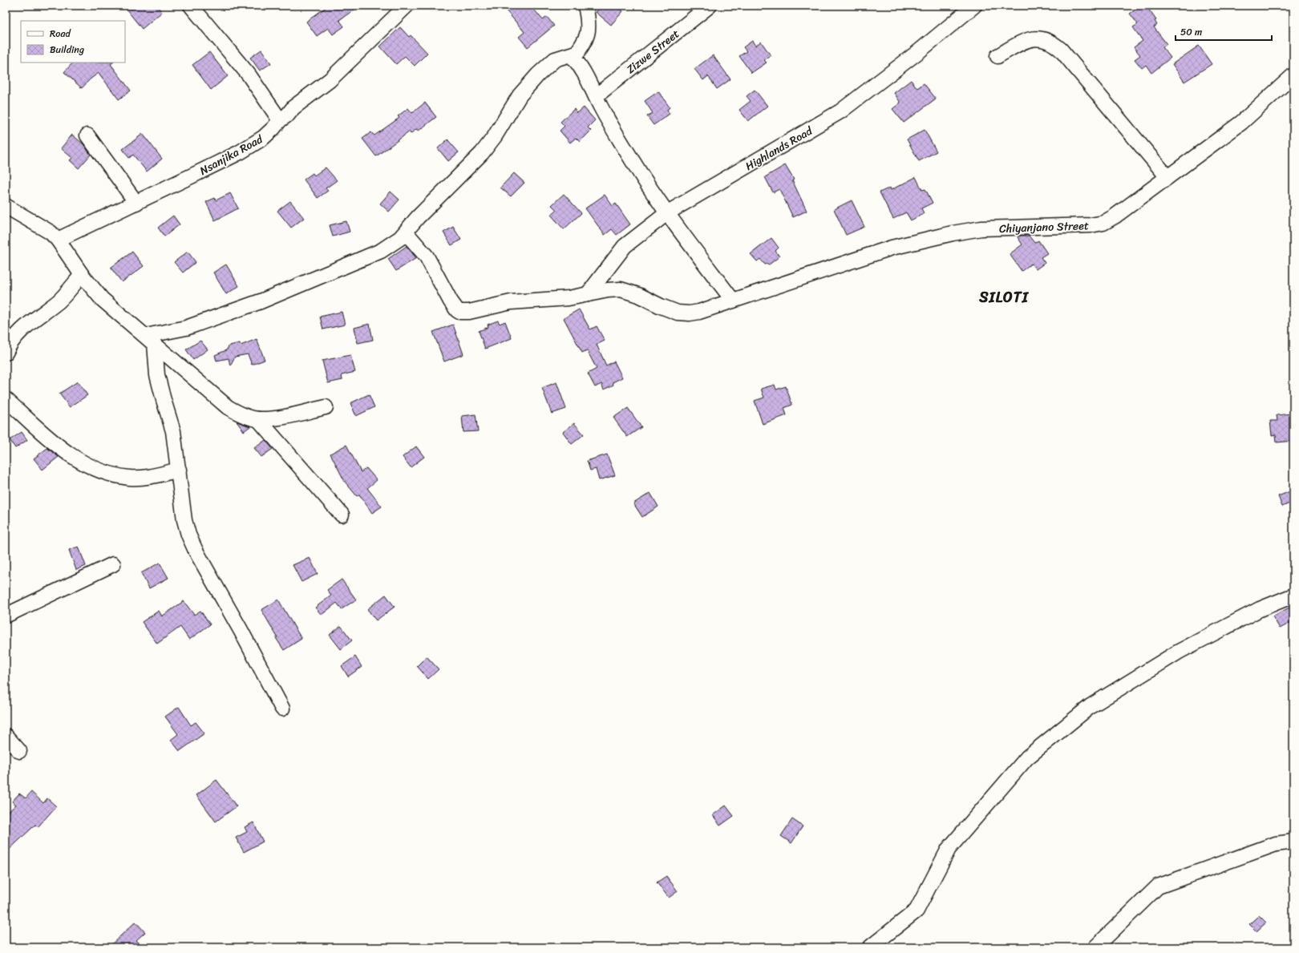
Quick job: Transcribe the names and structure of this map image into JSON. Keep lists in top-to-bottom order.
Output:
{
  "streets": {
    "street": [
      "Zizwe Street",
      "Highlands Road",
      "Nsanjika Road",
      "Chiyanjano Street"
    ]
  },
  "crossings": [
    ["Highlands Road", "Chiyanjano Street"]
  ],
  "districts": ["SILOTI"],
  "legend": ["Road", "Building"],
  "scale_bar": "50 m"
}
